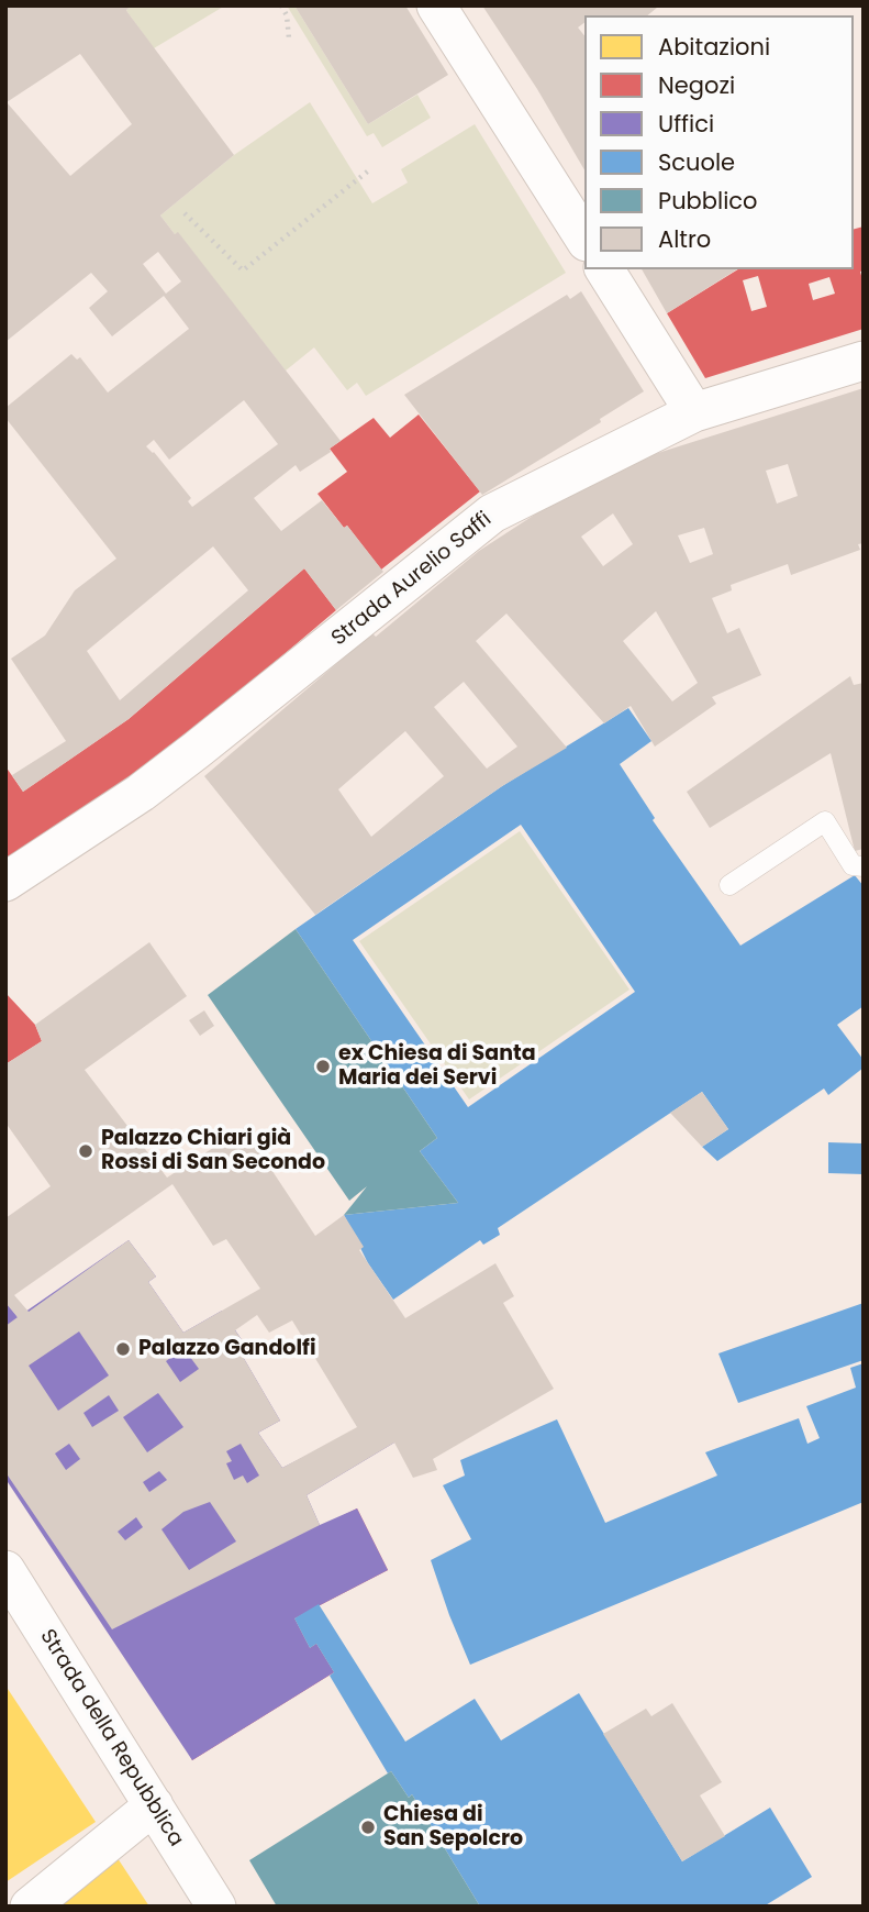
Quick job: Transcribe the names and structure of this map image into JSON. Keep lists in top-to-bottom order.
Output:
{
  "streets": {
    "street": ["Strada Aurelio Saffi", "Strada della Repubblica"]
  },
  "places": [
    "ex Chiesa di Santa Maria dei Servi",
    "Palazzo Chiari già Rossi di San Secondo",
    "Palazzo Gandolfi",
    "Chiesa di San Sepolcro"
  ],
  "legend": [
    "Abitazioni",
    "Negozi",
    "Uffici",
    "Scuole",
    "Pubblico",
    "Altro"
  ]
}
